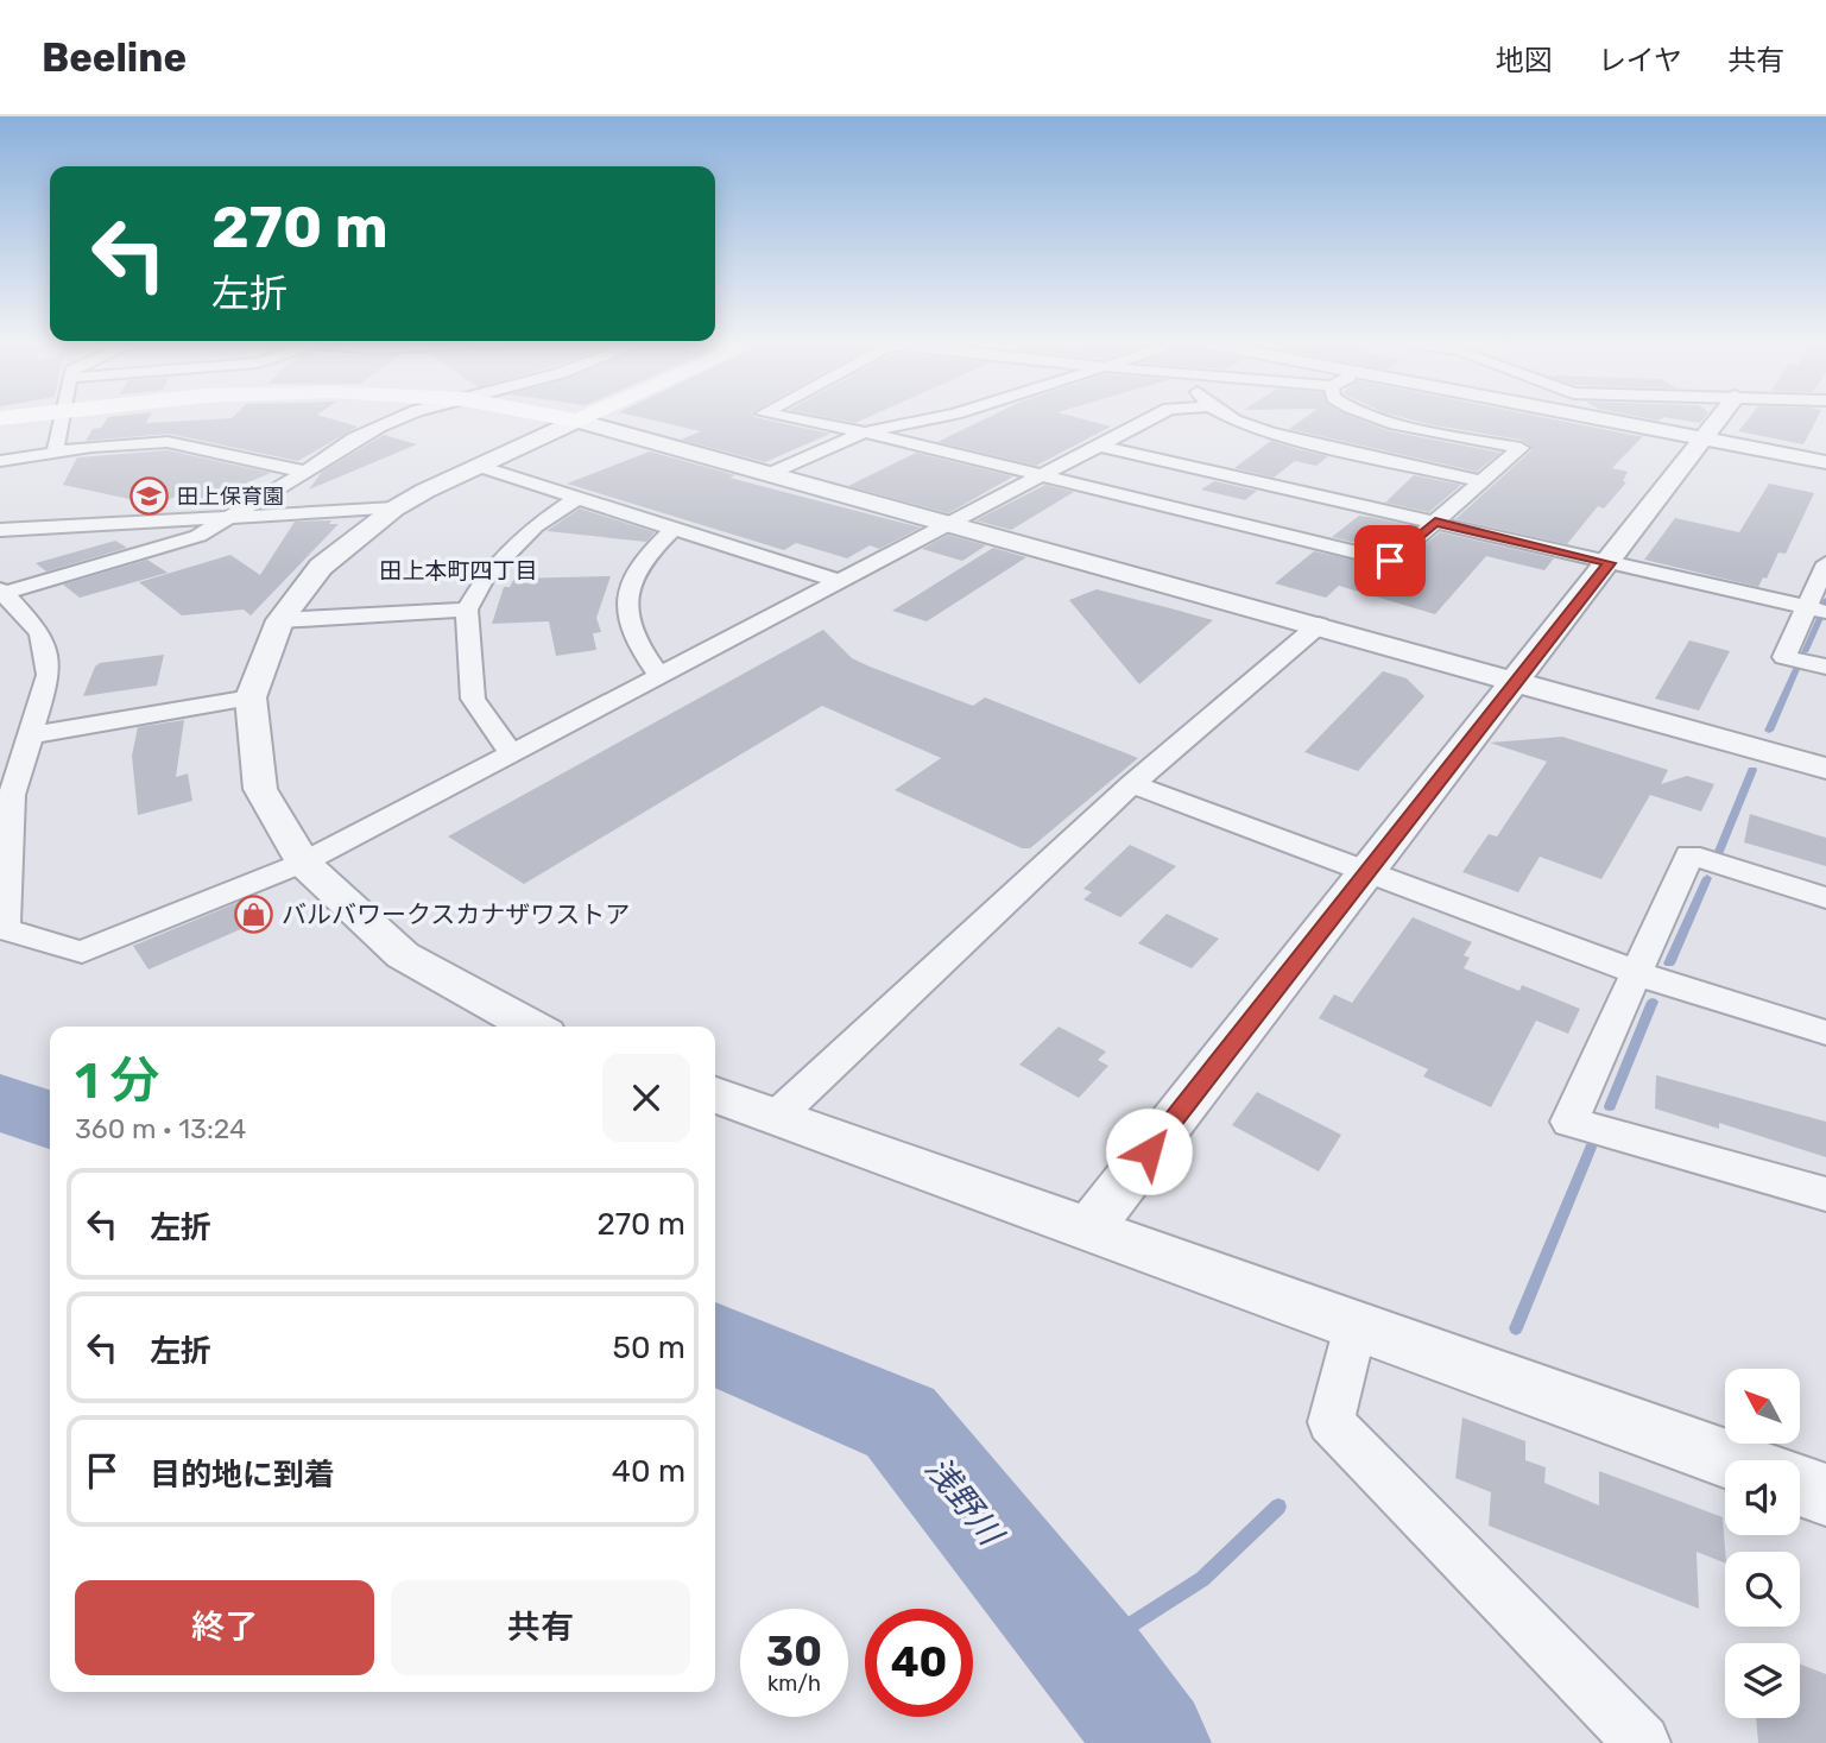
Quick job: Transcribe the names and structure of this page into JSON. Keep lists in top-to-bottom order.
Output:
{
  "districts": ["田上本町四丁目"],
  "water": ["浅野川"],
  "places": {
    "school or university": ["田上保育園"],
    "shop": ["バルバワークスカナザワストア"]
  },
  "north": "top left",
  "page": {
    "header": "Beeline",
    "nav": ["地図", "レイヤ", "共有"],
    "turn": ["270 m", "左折"],
    "heading": ["1 分", "360 m · 13:24"],
    "list": [
      {
        "name": "左折",
        "value": "270 m"
      },
      {
        "name": "左折",
        "value": "50 m"
      },
      {
        "name": "目的地に到着",
        "value": "40 m"
      }
    ],
    "buttons": ["終了", "共有"],
    "speed": "30 km/h",
    "limit": "40"
  }
}
